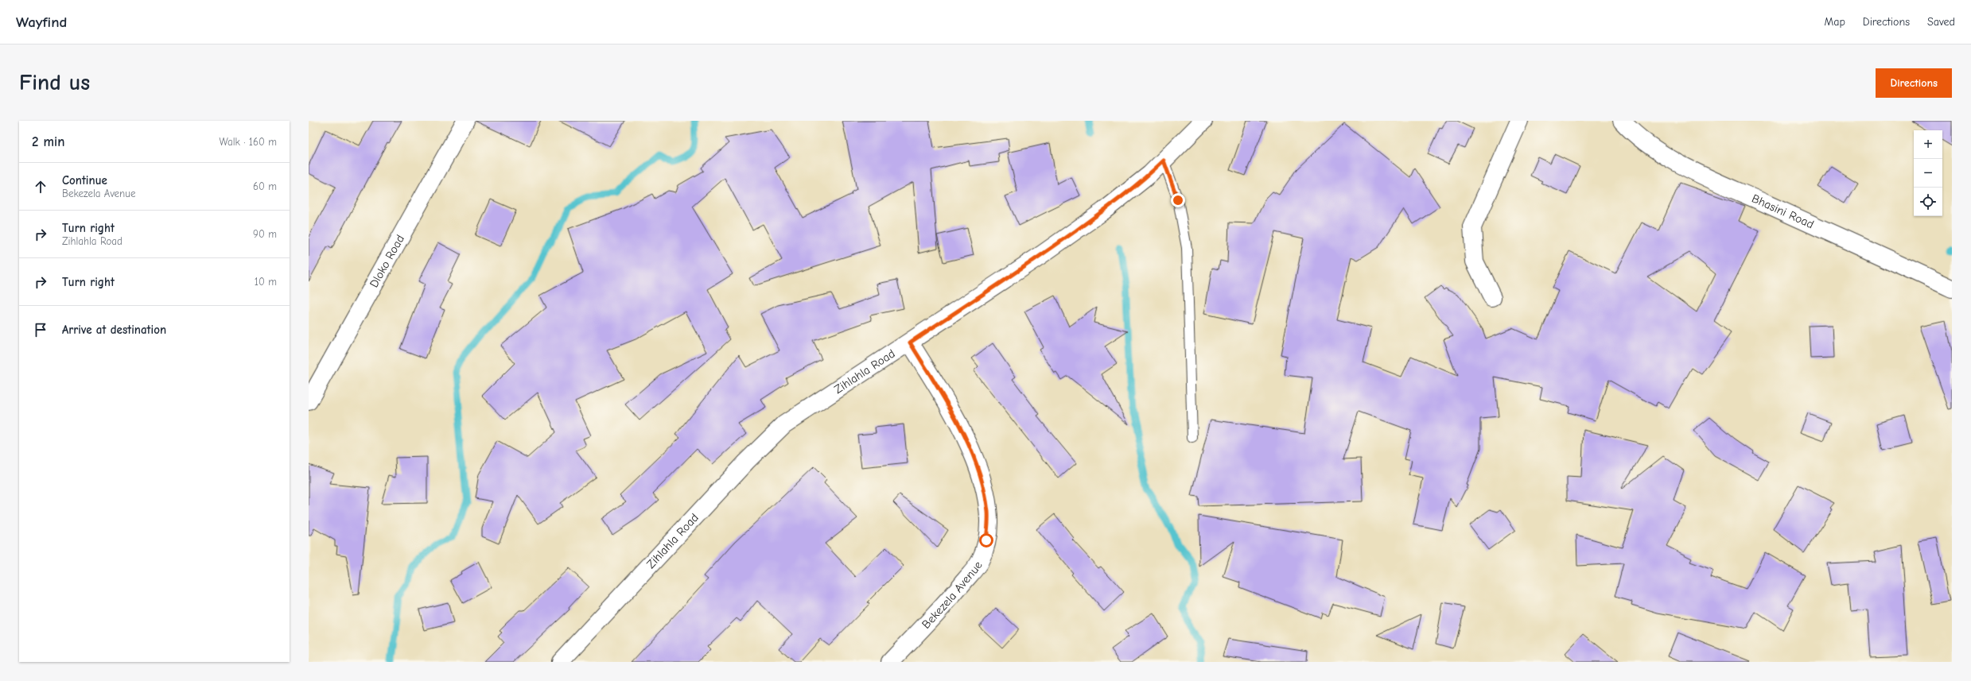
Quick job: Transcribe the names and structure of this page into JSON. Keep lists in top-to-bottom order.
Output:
{
  "streets": {
    "street": [
      "Bhasini Road",
      "Dloko Road",
      "Zihlahla Road",
      "Bekezela Avenue"
    ]
  },
  "crossings": [
    ["Zihlahla Road", "Bekezela Avenue"]
  ],
  "page": {
    "header": "Wayfind",
    "nav": ["Map", "Directions", "Saved"],
    "buttons": "Directions",
    "title": "Find us",
    "heading": ["2 min", "Walk · 160 m"],
    "map_buttons": ["+", "−"],
    "list": [
      ["Continue", "Bekezela Avenue", "60 m"],
      ["Turn right", "Zihlahla Road", "90 m"],
      ["Turn right", "10 m"],
      "Arrive at destination"
    ]
  }
}
